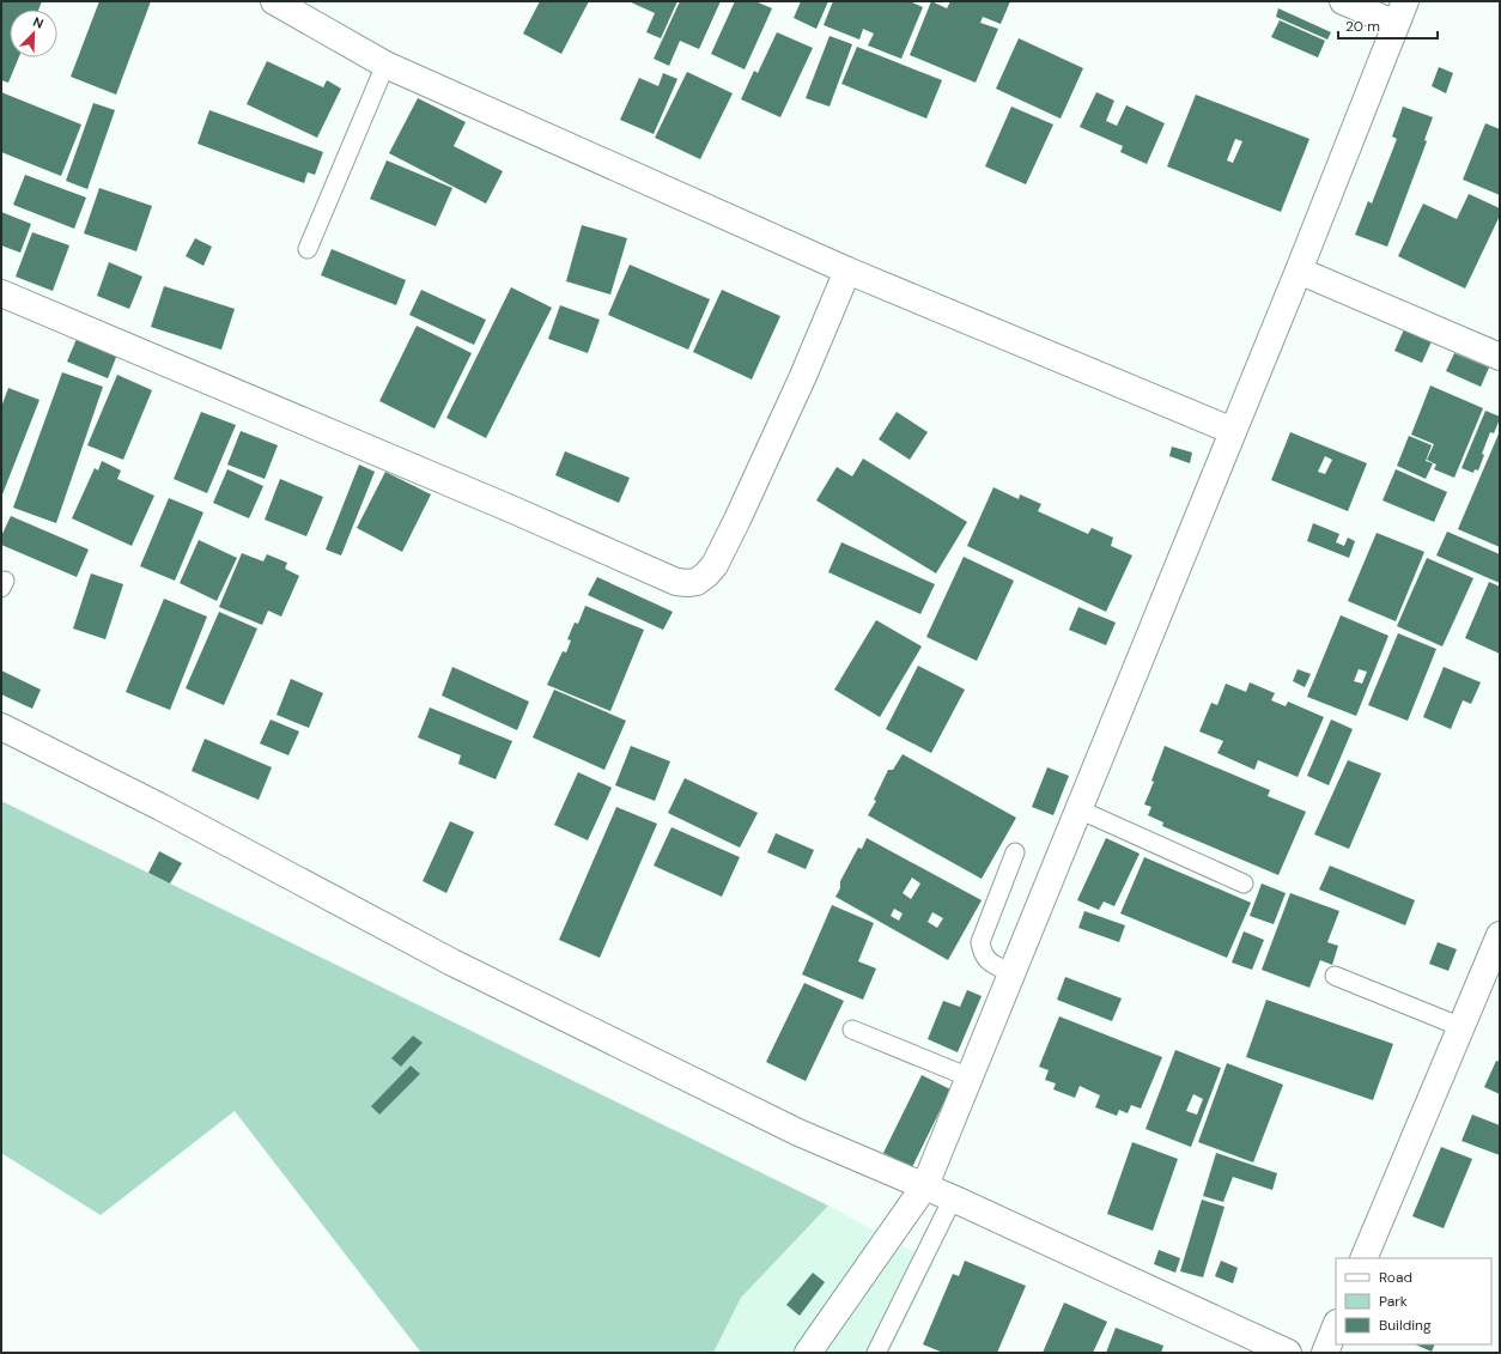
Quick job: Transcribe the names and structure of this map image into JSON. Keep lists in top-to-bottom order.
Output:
{
  "legend": ["Road", "Park", "Building"],
  "scale_bar": "20 m",
  "north": "top right"
}
